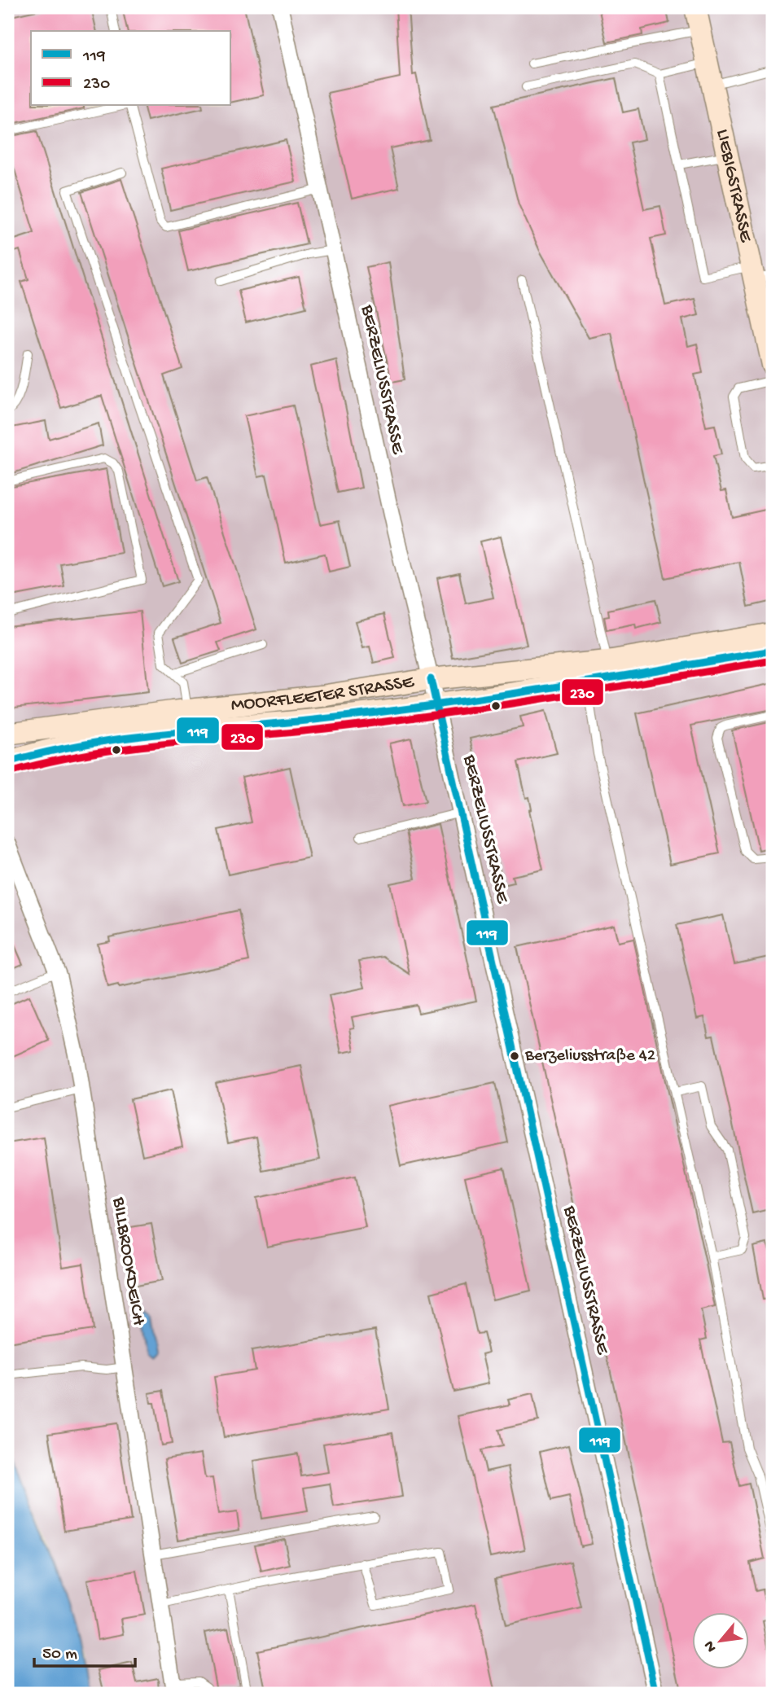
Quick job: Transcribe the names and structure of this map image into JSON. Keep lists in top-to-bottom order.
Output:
{
  "streets": {
    "main road": ["LIEBIGSTRASSE", "MOORFLEETER STRASSE"],
    "street": ["BERZELIUSSTRASSE", "BILLBROOKDEICH"]
  },
  "crossings": [
    ["BERZELIUSSTRASSE", "MOORFLEETER STRASSE"]
  ],
  "places": ["Berzeliusstraße 42"],
  "lines": ["transit line 119", "transit line 230"],
  "legend": ["119", "230"],
  "scale_bar": "50 m",
  "north": "bottom left"
}
